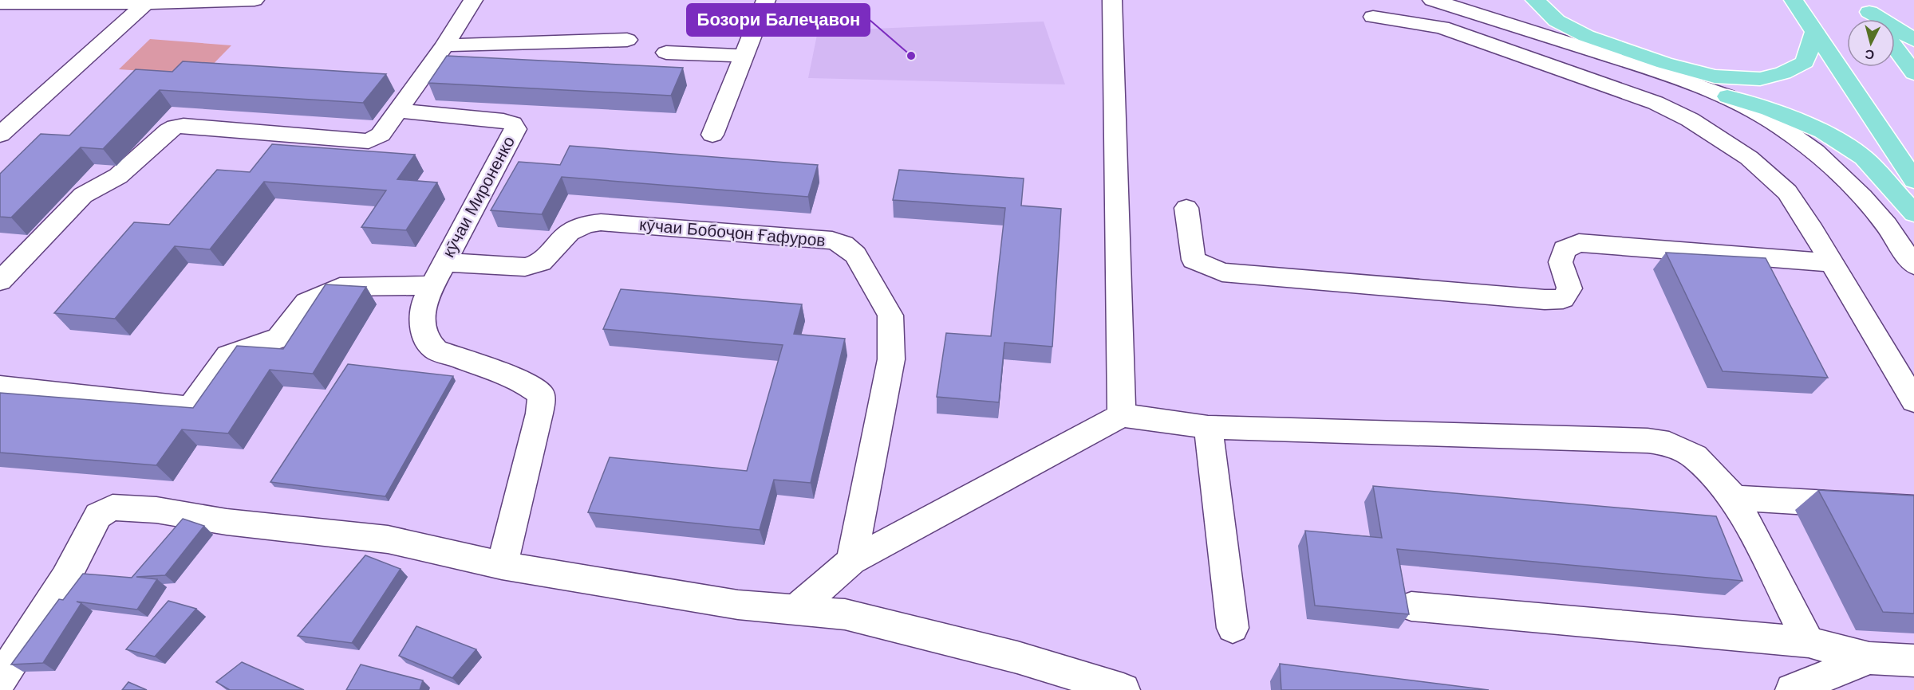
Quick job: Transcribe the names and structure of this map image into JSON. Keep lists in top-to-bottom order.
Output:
{
  "streets": {
    "street": ["кӯчаи Мироненко", "кӯчаи Бобоҷон Ғафуров"]
  },
  "crossings": [
    ["кӯчаи Мироненко", "кӯчаи Бобоҷон Ғафуров"]
  ],
  "places": ["Бозори Балеҷавон"],
  "north": "bottom"
}
